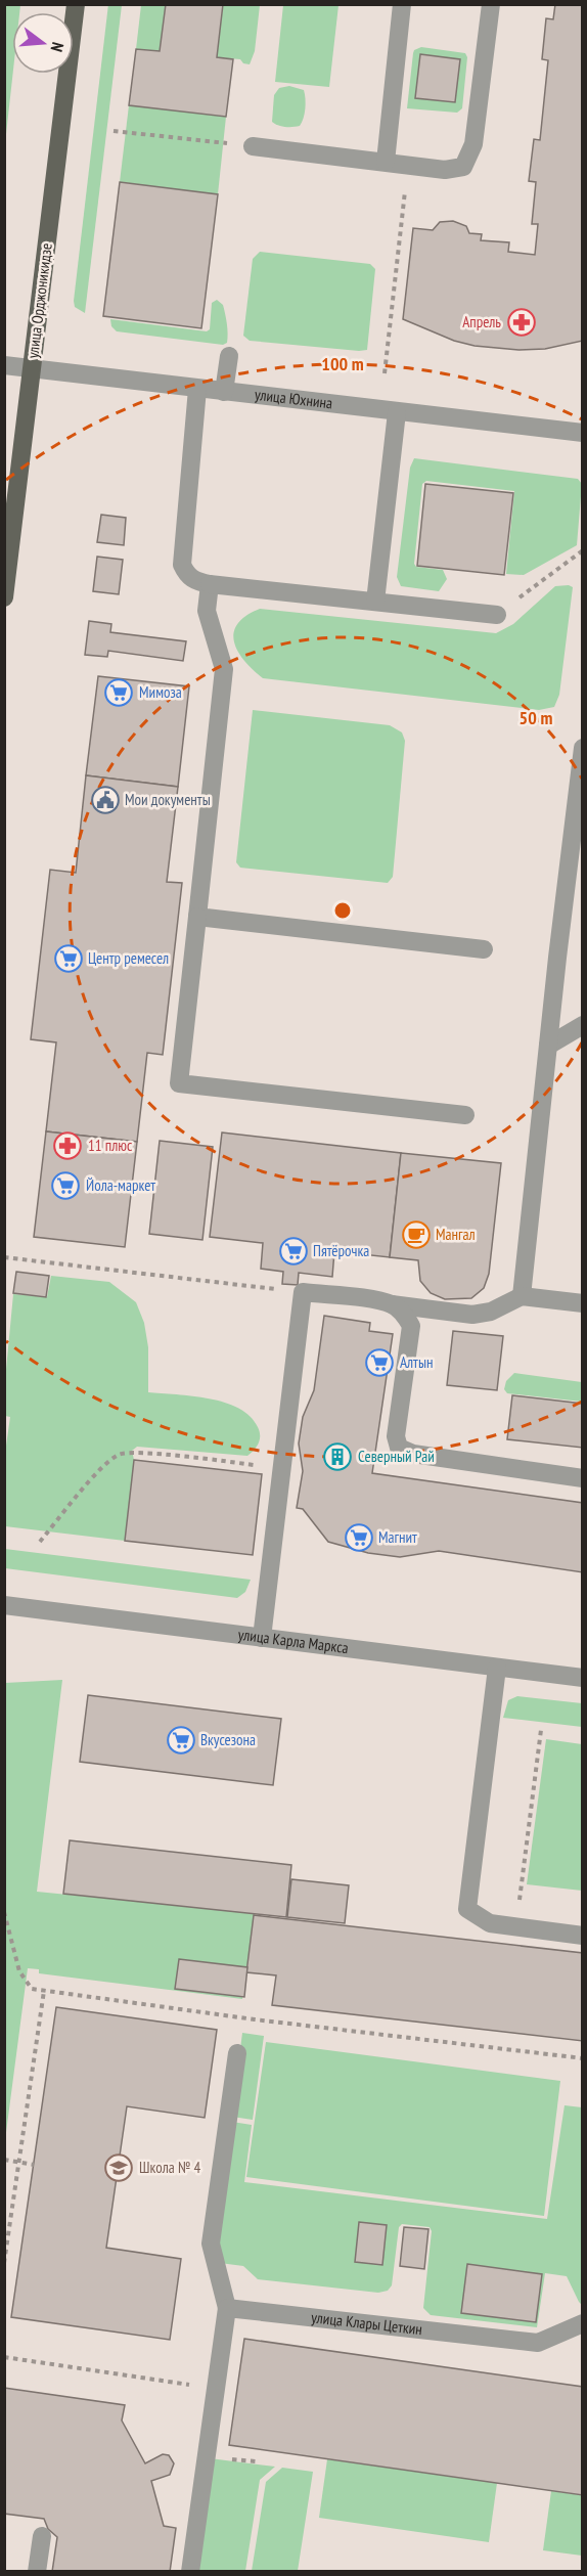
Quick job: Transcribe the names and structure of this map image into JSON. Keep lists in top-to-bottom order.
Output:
{
  "streets": {
    "main road": ["улица Орджоникидзе"],
    "street": ["улица Юхнина", "улица Карла Маркса", "улица Клары Цеткин"]
  },
  "crossings": [
    ["улица Орджоникидзе", "улица Юхнина"]
  ],
  "places": {
    "pharmacy": ["Апрель", "11 плюс"],
    "supermarket": [
      "Мимоза",
      "Центр ремесел",
      "Йола-маркет",
      "Пятёрочка",
      "Алтын",
      "Магнит",
      "Вкусезона"
    ],
    "public building": ["Мои документы"],
    "cafe": ["Мангал"],
    "building": ["Северный Рай"],
    "school or university": ["Школа № 4"]
  },
  "north": "right",
  "rings": ["100 m", "50 m"]
}
